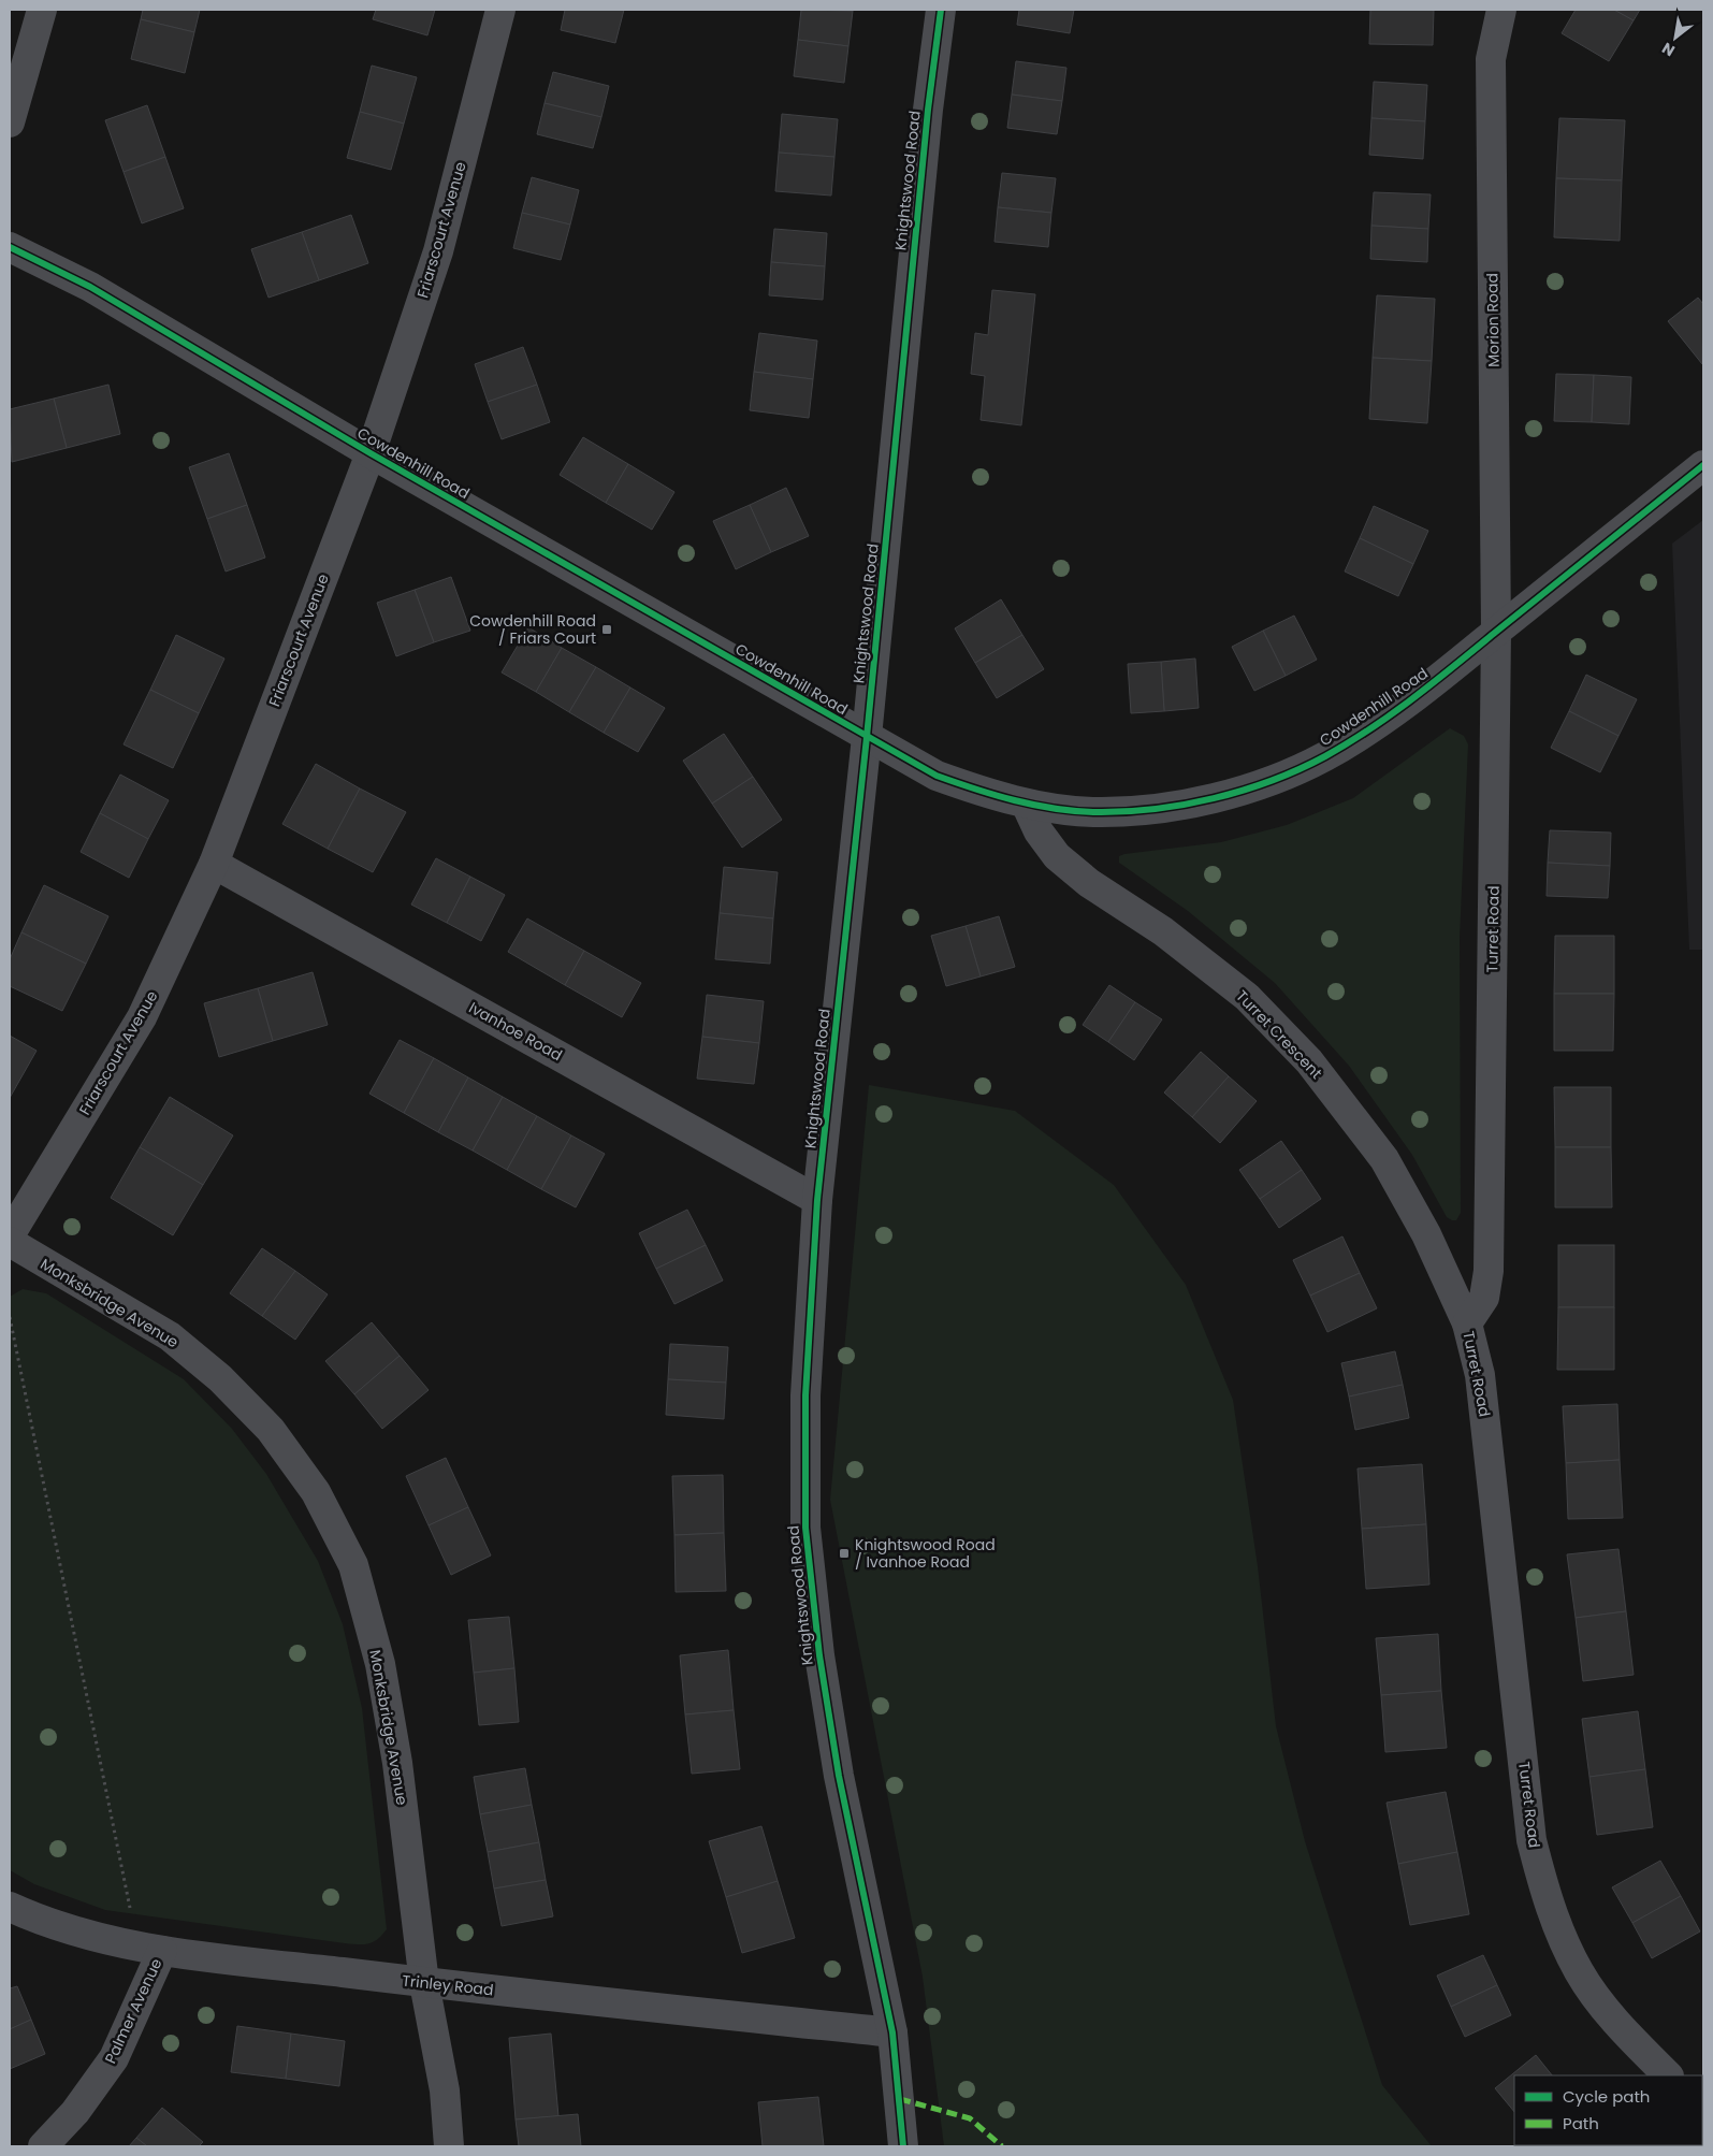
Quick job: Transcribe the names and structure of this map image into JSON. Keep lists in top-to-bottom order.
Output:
{
  "streets": {
    "street": [
      "Knightswood Road",
      "Friarscourt Avenue",
      "Morion Road",
      "Cowdenhill Road",
      "Turret Road",
      "Ivanhoe Road",
      "Turret Crescent",
      "Monksbridge Avenue",
      "Trinley Road",
      "Palmer Avenue"
    ]
  },
  "crossings": [
    ["Knightswood Road", "Cowdenhill Road"],
    ["Knightswood Road", "Ivanhoe Road"],
    ["Knightswood Road", "Trinley Road"],
    ["Friarscourt Avenue", "Cowdenhill Road"],
    ["Friarscourt Avenue", "Ivanhoe Road"],
    ["Morion Road", "Cowdenhill Road"],
    ["Morion Road", "Turret Road"],
    ["Cowdenhill Road", "Turret Road"],
    ["Cowdenhill Road", "Turret Crescent"],
    ["Turret Road", "Turret Crescent"],
    ["Monksbridge Avenue", "Trinley Road"],
    ["Trinley Road", "Palmer Avenue"]
  ],
  "places": {
    "transit": ["Cowdenhill Road / Friars Court", "Knightswood Road / Ivanhoe Road"]
  },
  "legend": ["Cycle path", "Path"],
  "north": "bottom left"
}
